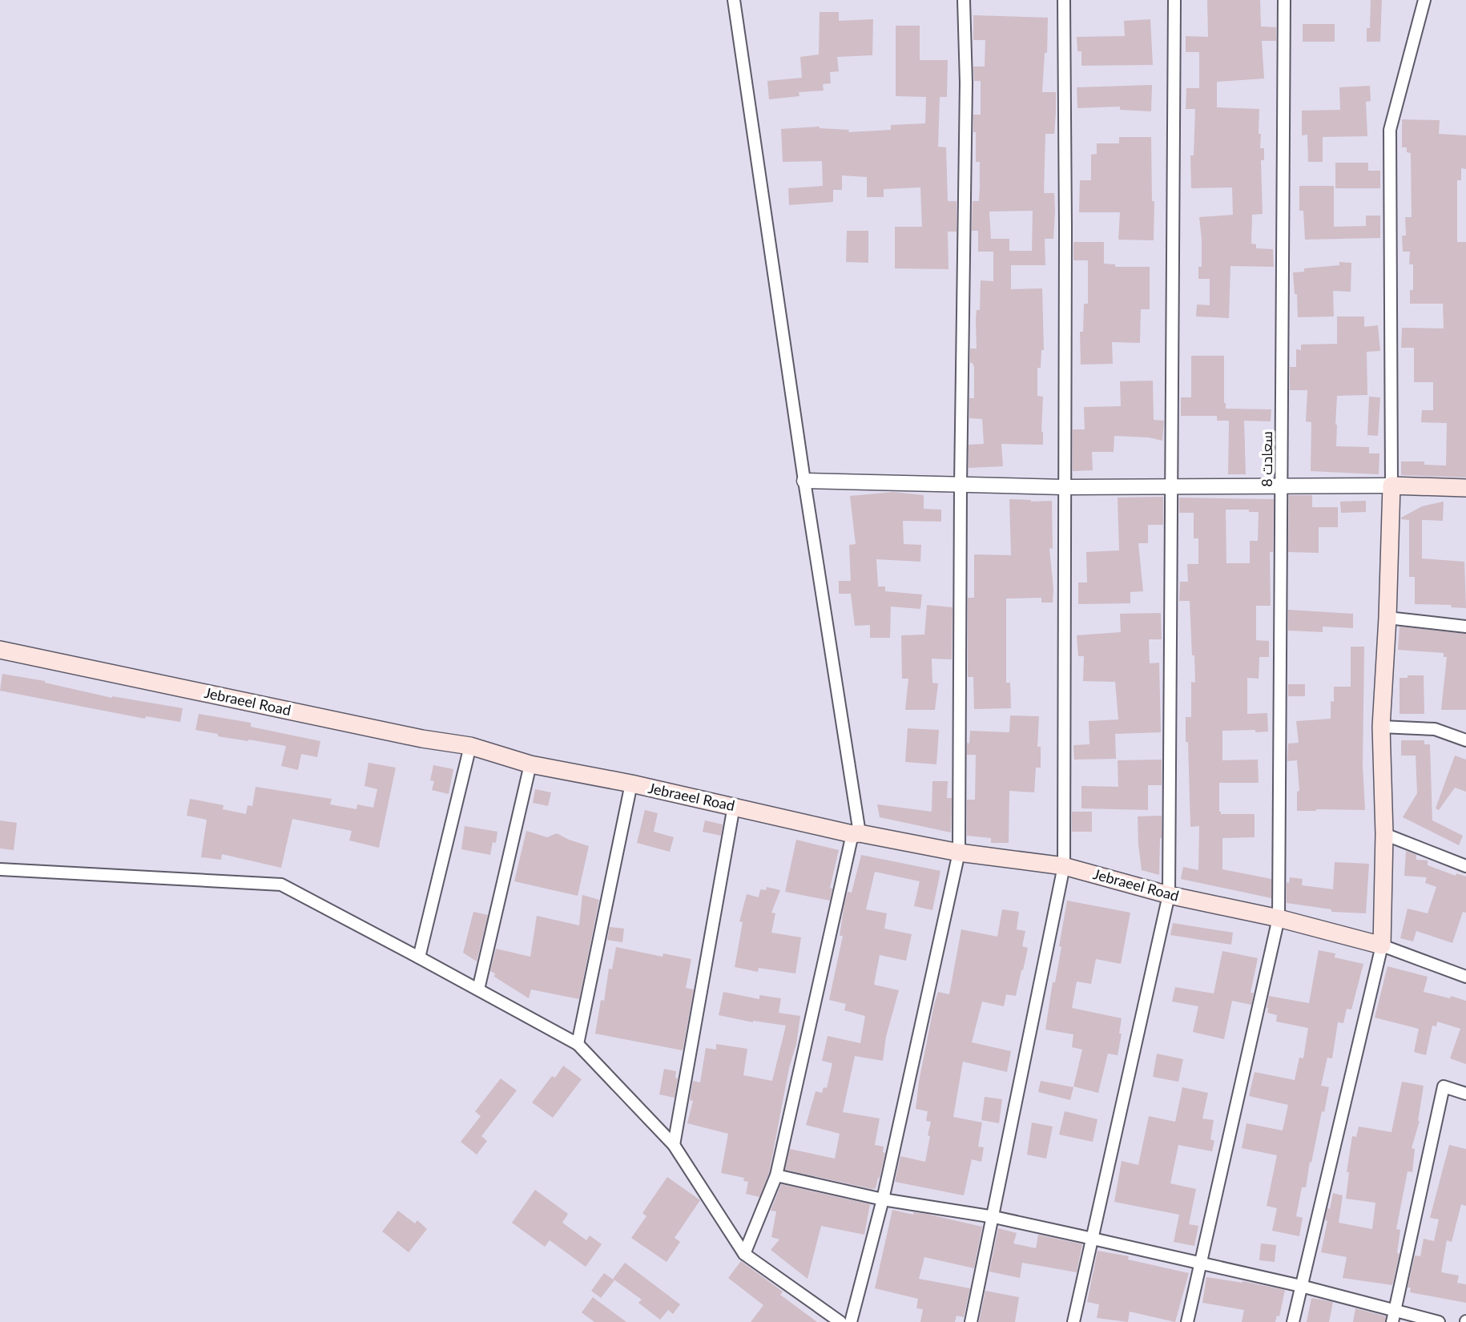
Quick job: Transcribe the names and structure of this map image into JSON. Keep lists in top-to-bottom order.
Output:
{
  "streets": {
    "main road": ["Jebraeel Road"],
    "street": ["سعادت 8"]
  },
  "crossings": [
    ["سعادت 8", "Jebraeel Road"]
  ]
}
